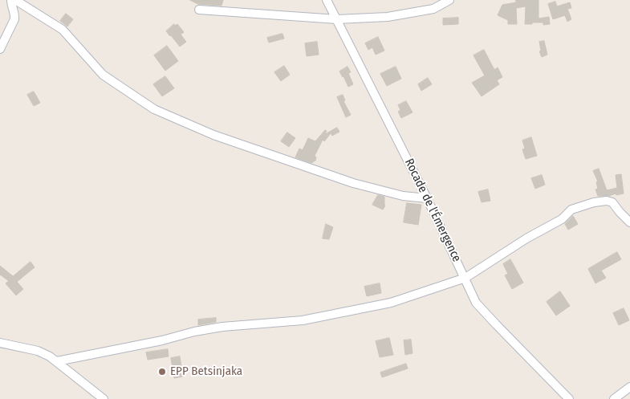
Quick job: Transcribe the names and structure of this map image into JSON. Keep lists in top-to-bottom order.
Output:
{
  "streets": {
    "street": ["Rocade de l'Émergence"]
  },
  "places": ["EPP Betsinjaka"]
}
